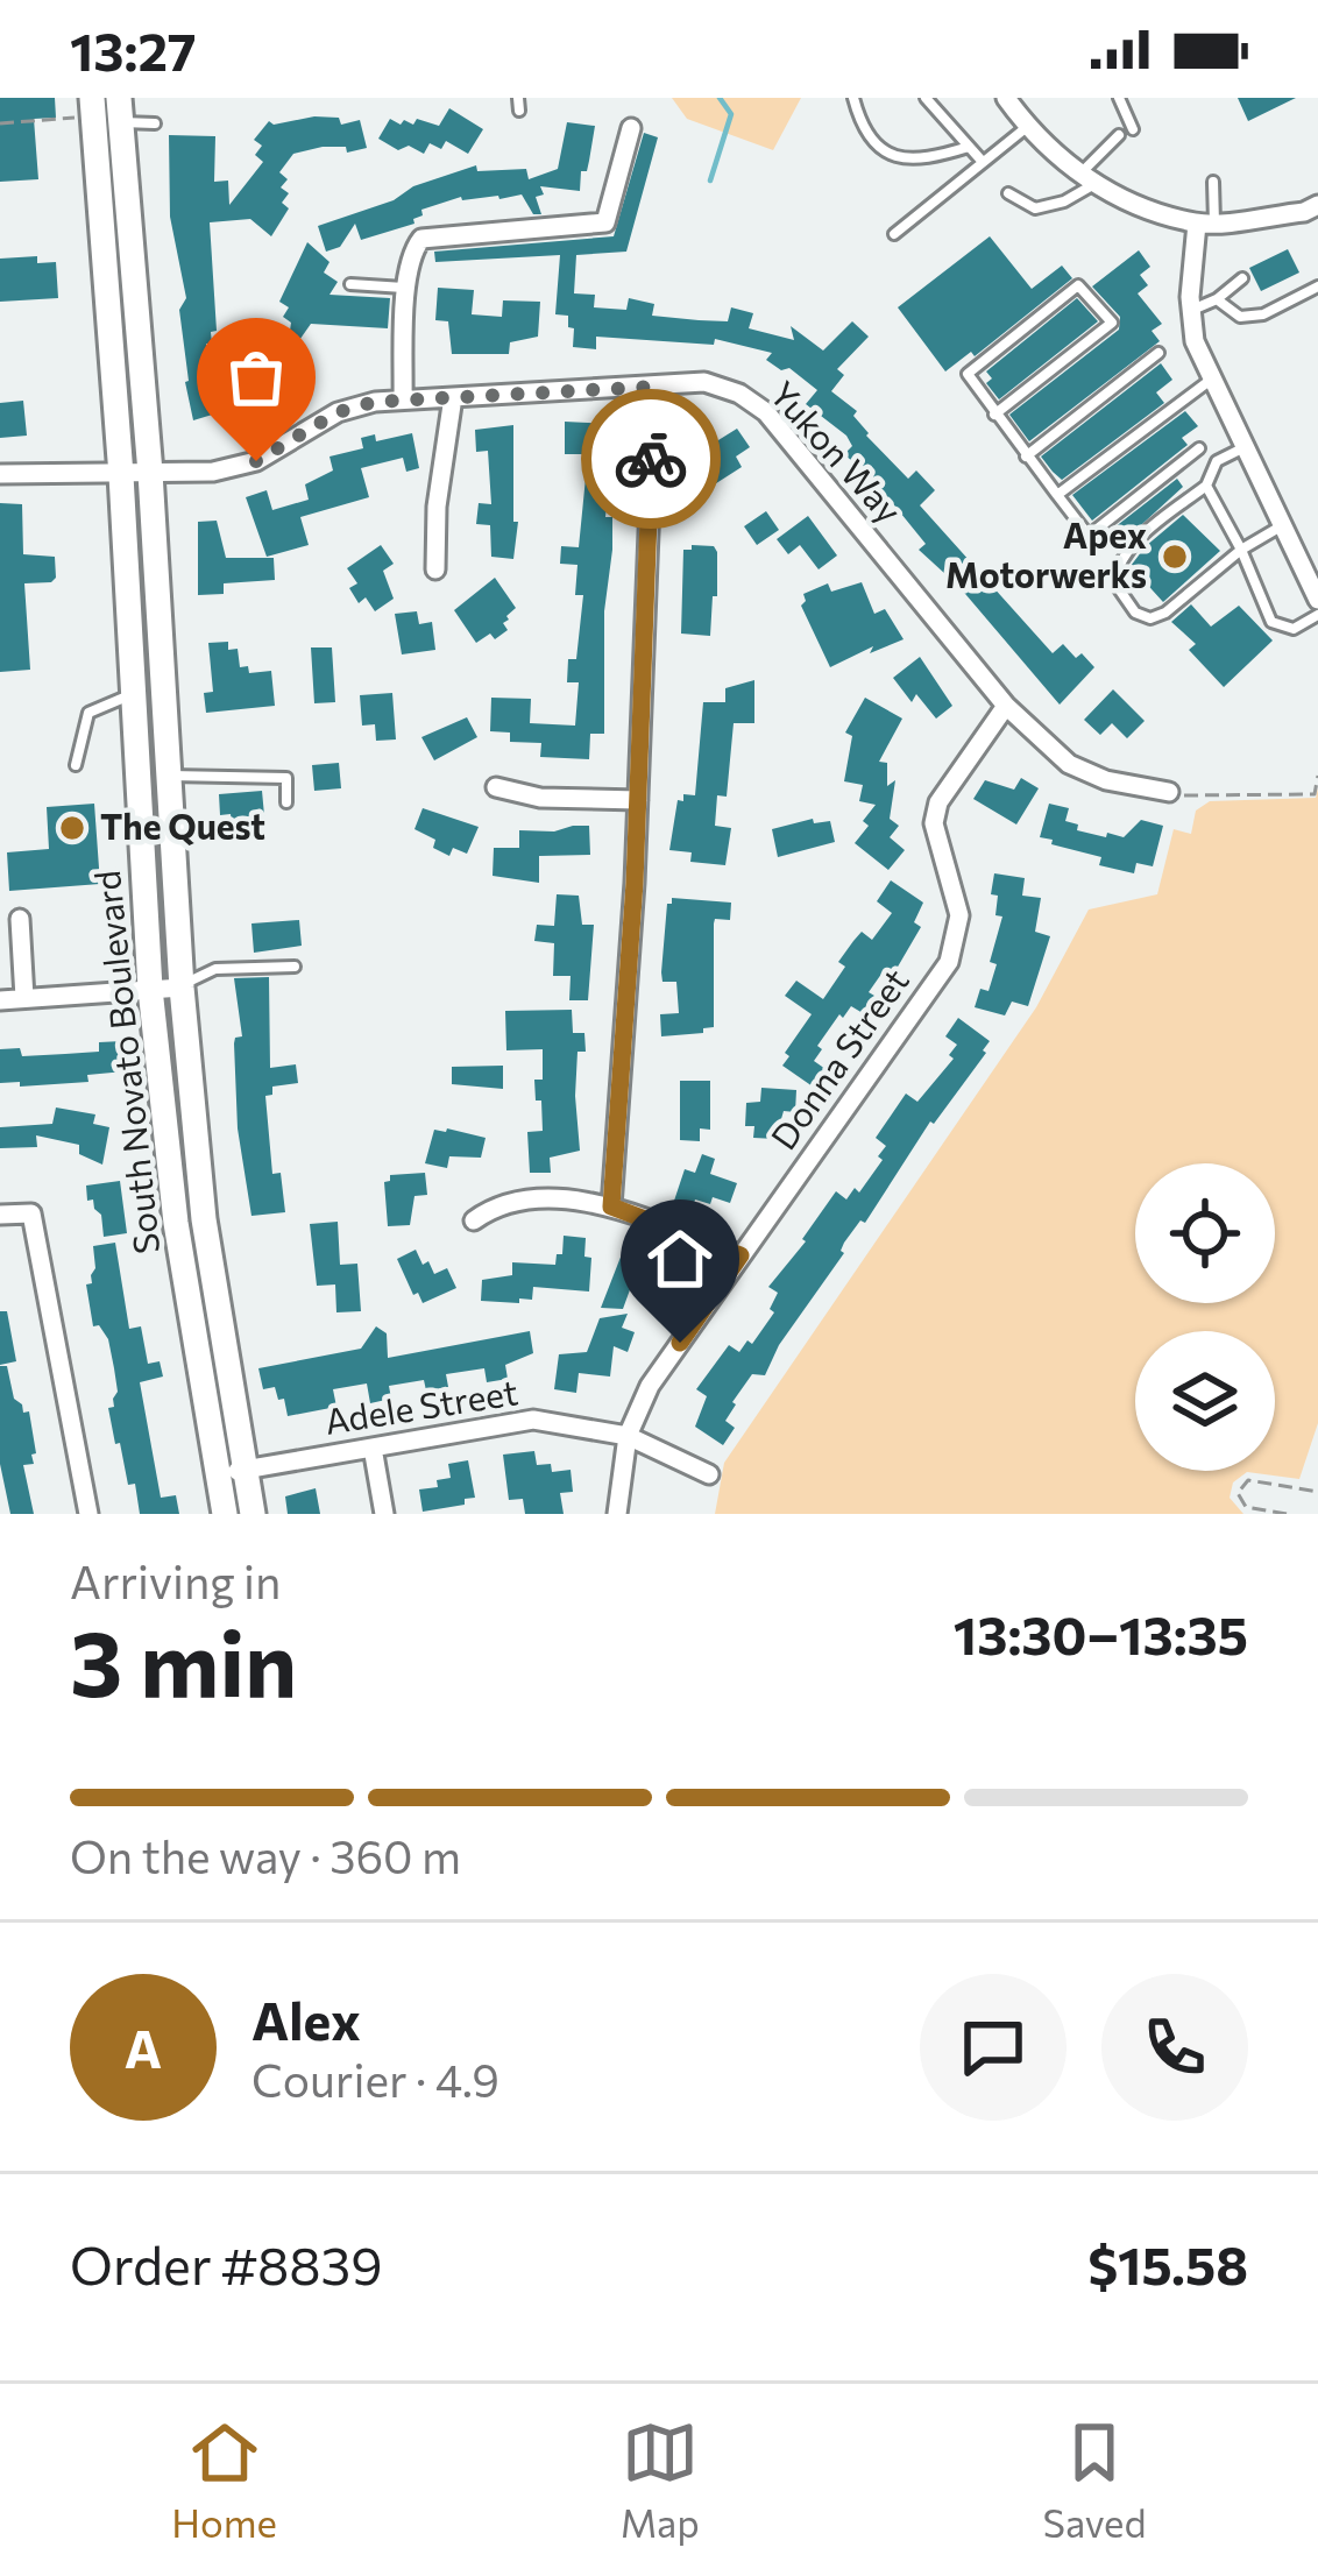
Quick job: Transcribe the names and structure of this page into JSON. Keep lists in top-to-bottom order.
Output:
{
  "streets": {
    "main road": ["South Novato Boulevard"],
    "street": ["Yukon Way", "Donna Street", "Adele Street"]
  },
  "crossings": [
    ["Yukon Way", "Donna Street"],
    ["Yukon Way", "South Novato Boulevard"],
    ["Donna Street", "Adele Street"],
    ["South Novato Boulevard", "Adele Street"]
  ],
  "places": ["Apex Motorwerks", "The Quest"],
  "page": {
    "status": "13:27",
    "heading": ["3 min", "Arriving in", "13:30–13:35"],
    "panel": [
      "Alex",
      "Courier · 4.9",
      "Order #8839",
      "$15.58"
    ],
    "bar": "On the way · 360 m",
    "round": "A",
    "tabs": ["Home", "Map", "Saved"]
  }
}
